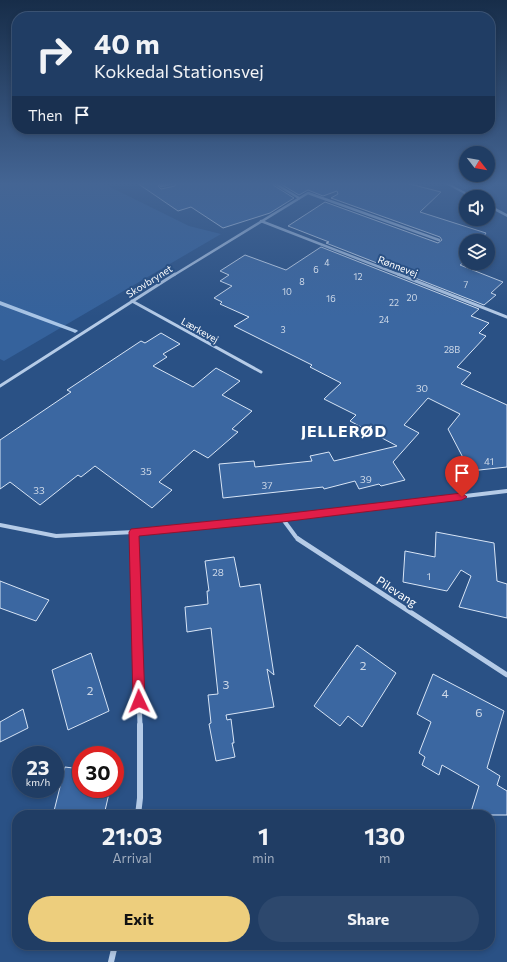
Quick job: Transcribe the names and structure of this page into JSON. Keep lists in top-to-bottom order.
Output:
{
  "streets": {
    "street": [
      "Rønnevej",
      "Skovbrynet",
      "Lærkevej",
      "Pilevang"
    ]
  },
  "crossings": [
    ["Skovbrynet", "Lærkevej"]
  ],
  "districts": ["JELLERØD"],
  "house_numbers": [
    "4",
    "6",
    "12",
    "8",
    "7",
    "10",
    "20",
    "16",
    "22",
    "24",
    "3",
    "28B",
    "30",
    "41",
    "35",
    "39",
    "37",
    "33",
    "28",
    "1",
    "2",
    "3",
    "2",
    "4",
    "6"
  ],
  "north": "bottom right",
  "page": {
    "turn": ["40 m", "Kokkedal Stationsvej"],
    "then": "Then",
    "speed": "23 km/h",
    "limit": "30",
    "eta": [
      "21:03",
      "Arrival",
      "1",
      "min",
      "130",
      "m"
    ],
    "buttons": ["Exit", "Share"]
  }
}
